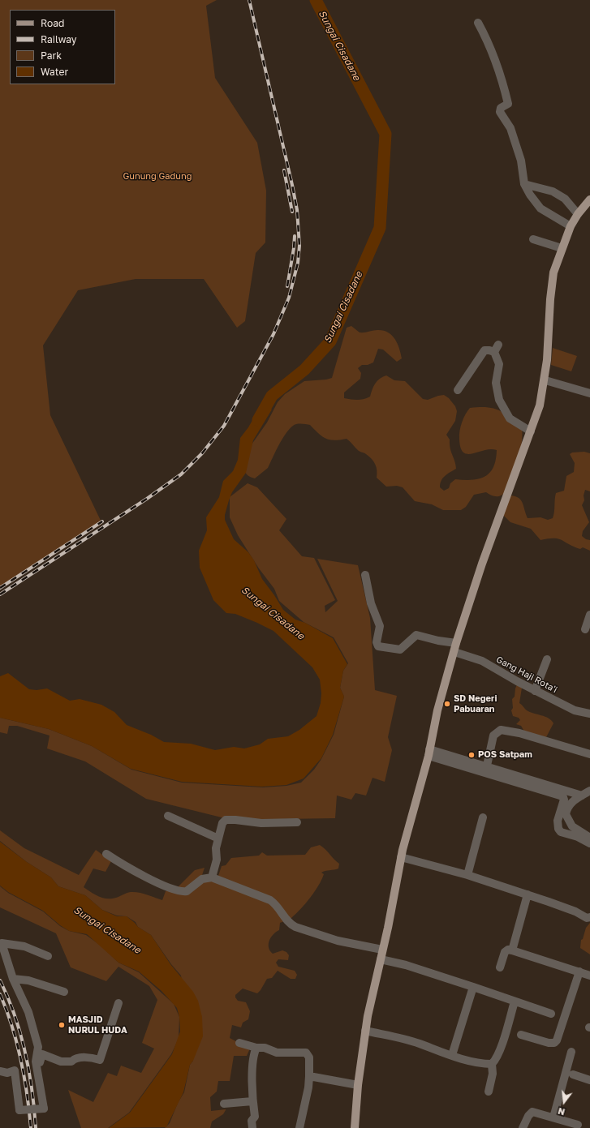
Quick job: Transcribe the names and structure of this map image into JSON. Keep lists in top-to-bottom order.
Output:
{
  "streets": {
    "street": ["Gang Haji Rota'i"]
  },
  "water": ["Sungai Cisadane"],
  "parks": ["Gunung Gadung"],
  "places": ["SD Negeri Pabuaran", "POS Satpam", "MASJID NURUL HUDA"],
  "legend": [
    "Road",
    "Railway",
    "Park",
    "Water"
  ],
  "north": "bottom"
}
